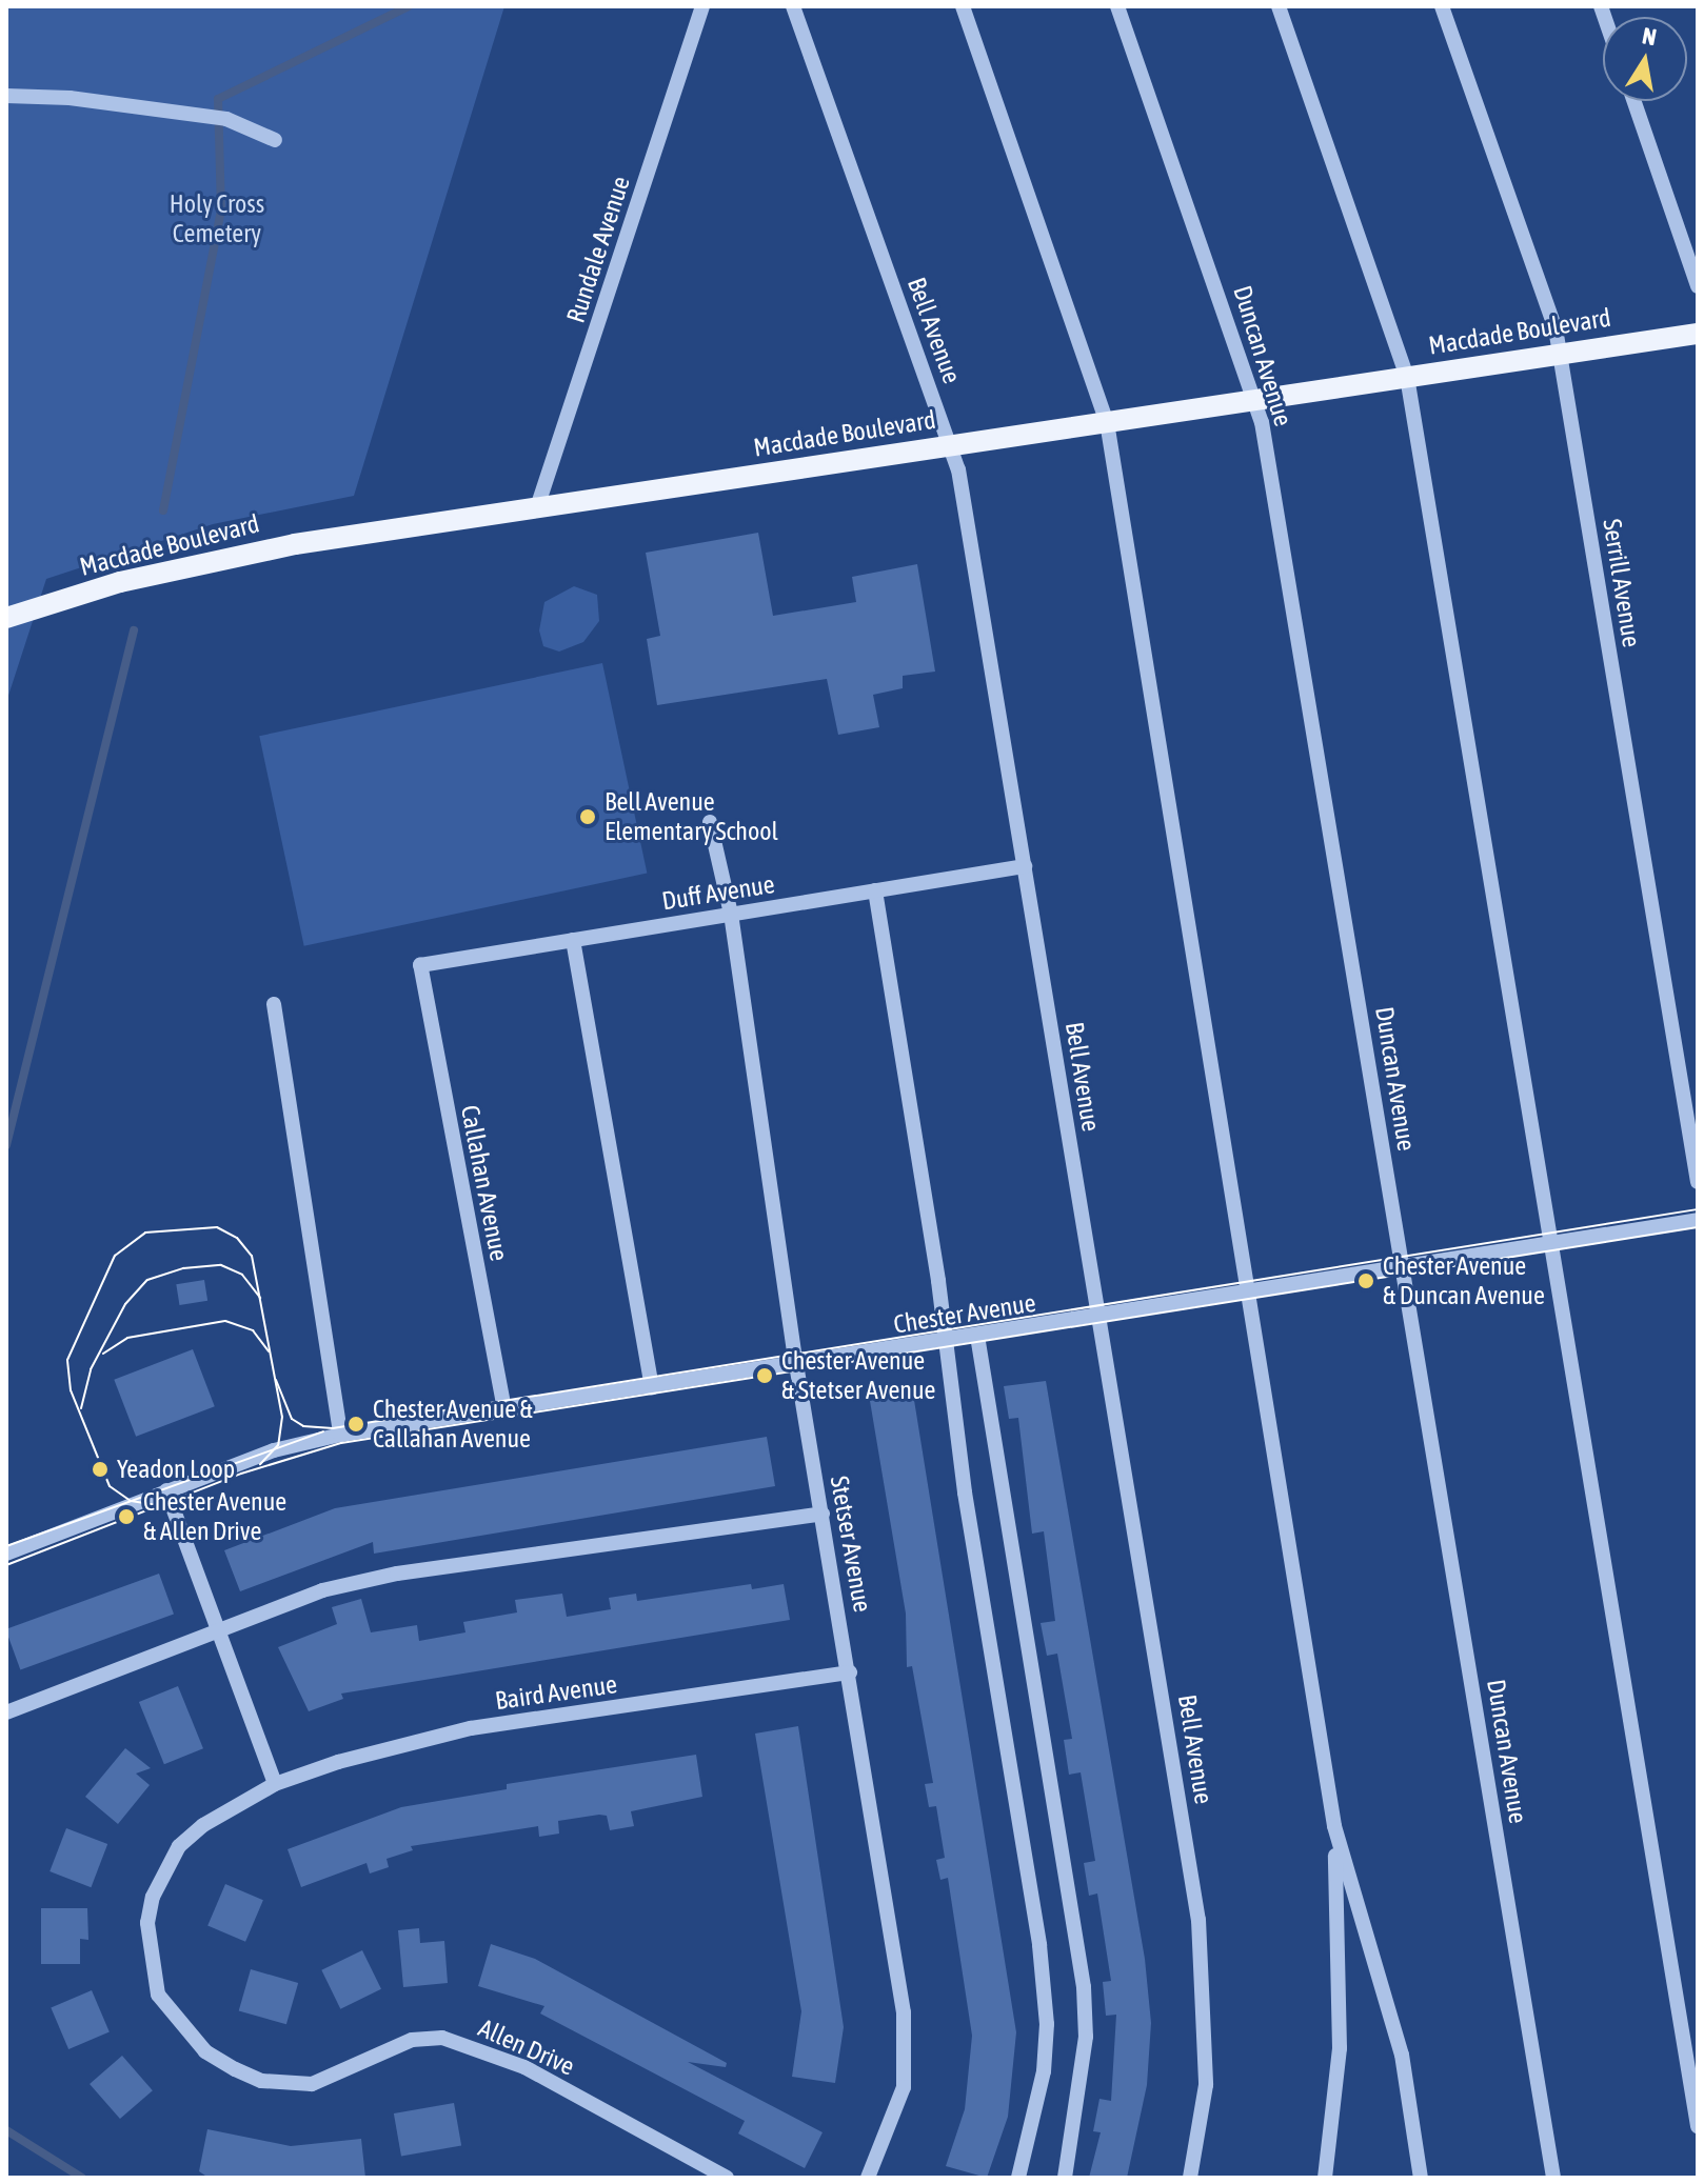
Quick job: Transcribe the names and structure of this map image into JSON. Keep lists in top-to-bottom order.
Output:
{
  "streets": {
    "main road": ["Macdade Boulevard"],
    "street": [
      "Rundale Avenue",
      "Bell Avenue",
      "Duncan Avenue",
      "Serrill Avenue",
      "Duff Avenue",
      "Callahan Avenue",
      "Chester Avenue",
      "Stetser Avenue",
      "Baird Avenue",
      "Allen Drive"
    ]
  },
  "crossings": [
    ["Rundale Avenue", "Macdade Boulevard"],
    ["Bell Avenue", "Macdade Boulevard"],
    ["Bell Avenue", "Duff Avenue"],
    ["Bell Avenue", "Chester Avenue"],
    ["Macdade Boulevard", "Duncan Avenue"],
    ["Macdade Boulevard", "Serrill Avenue"],
    ["Duncan Avenue", "Chester Avenue"],
    ["Duff Avenue", "Callahan Avenue"],
    ["Duff Avenue", "Stetser Avenue"],
    ["Callahan Avenue", "Chester Avenue"],
    ["Chester Avenue", "Stetser Avenue"],
    ["Stetser Avenue", "Baird Avenue"],
    ["Baird Avenue", "Allen Drive"]
  ],
  "parks": ["Holy Cross Cemetery"],
  "places": [
    "Bell Avenue Elementary School",
    "Chester Avenue & Duncan Avenue",
    "Chester Avenue & Stetser Avenue",
    "Chester Avenue & Callahan Avenue",
    "Yeadon Loop",
    "Chester Avenue & Allen Drive"
  ],
  "north": "top"
}
